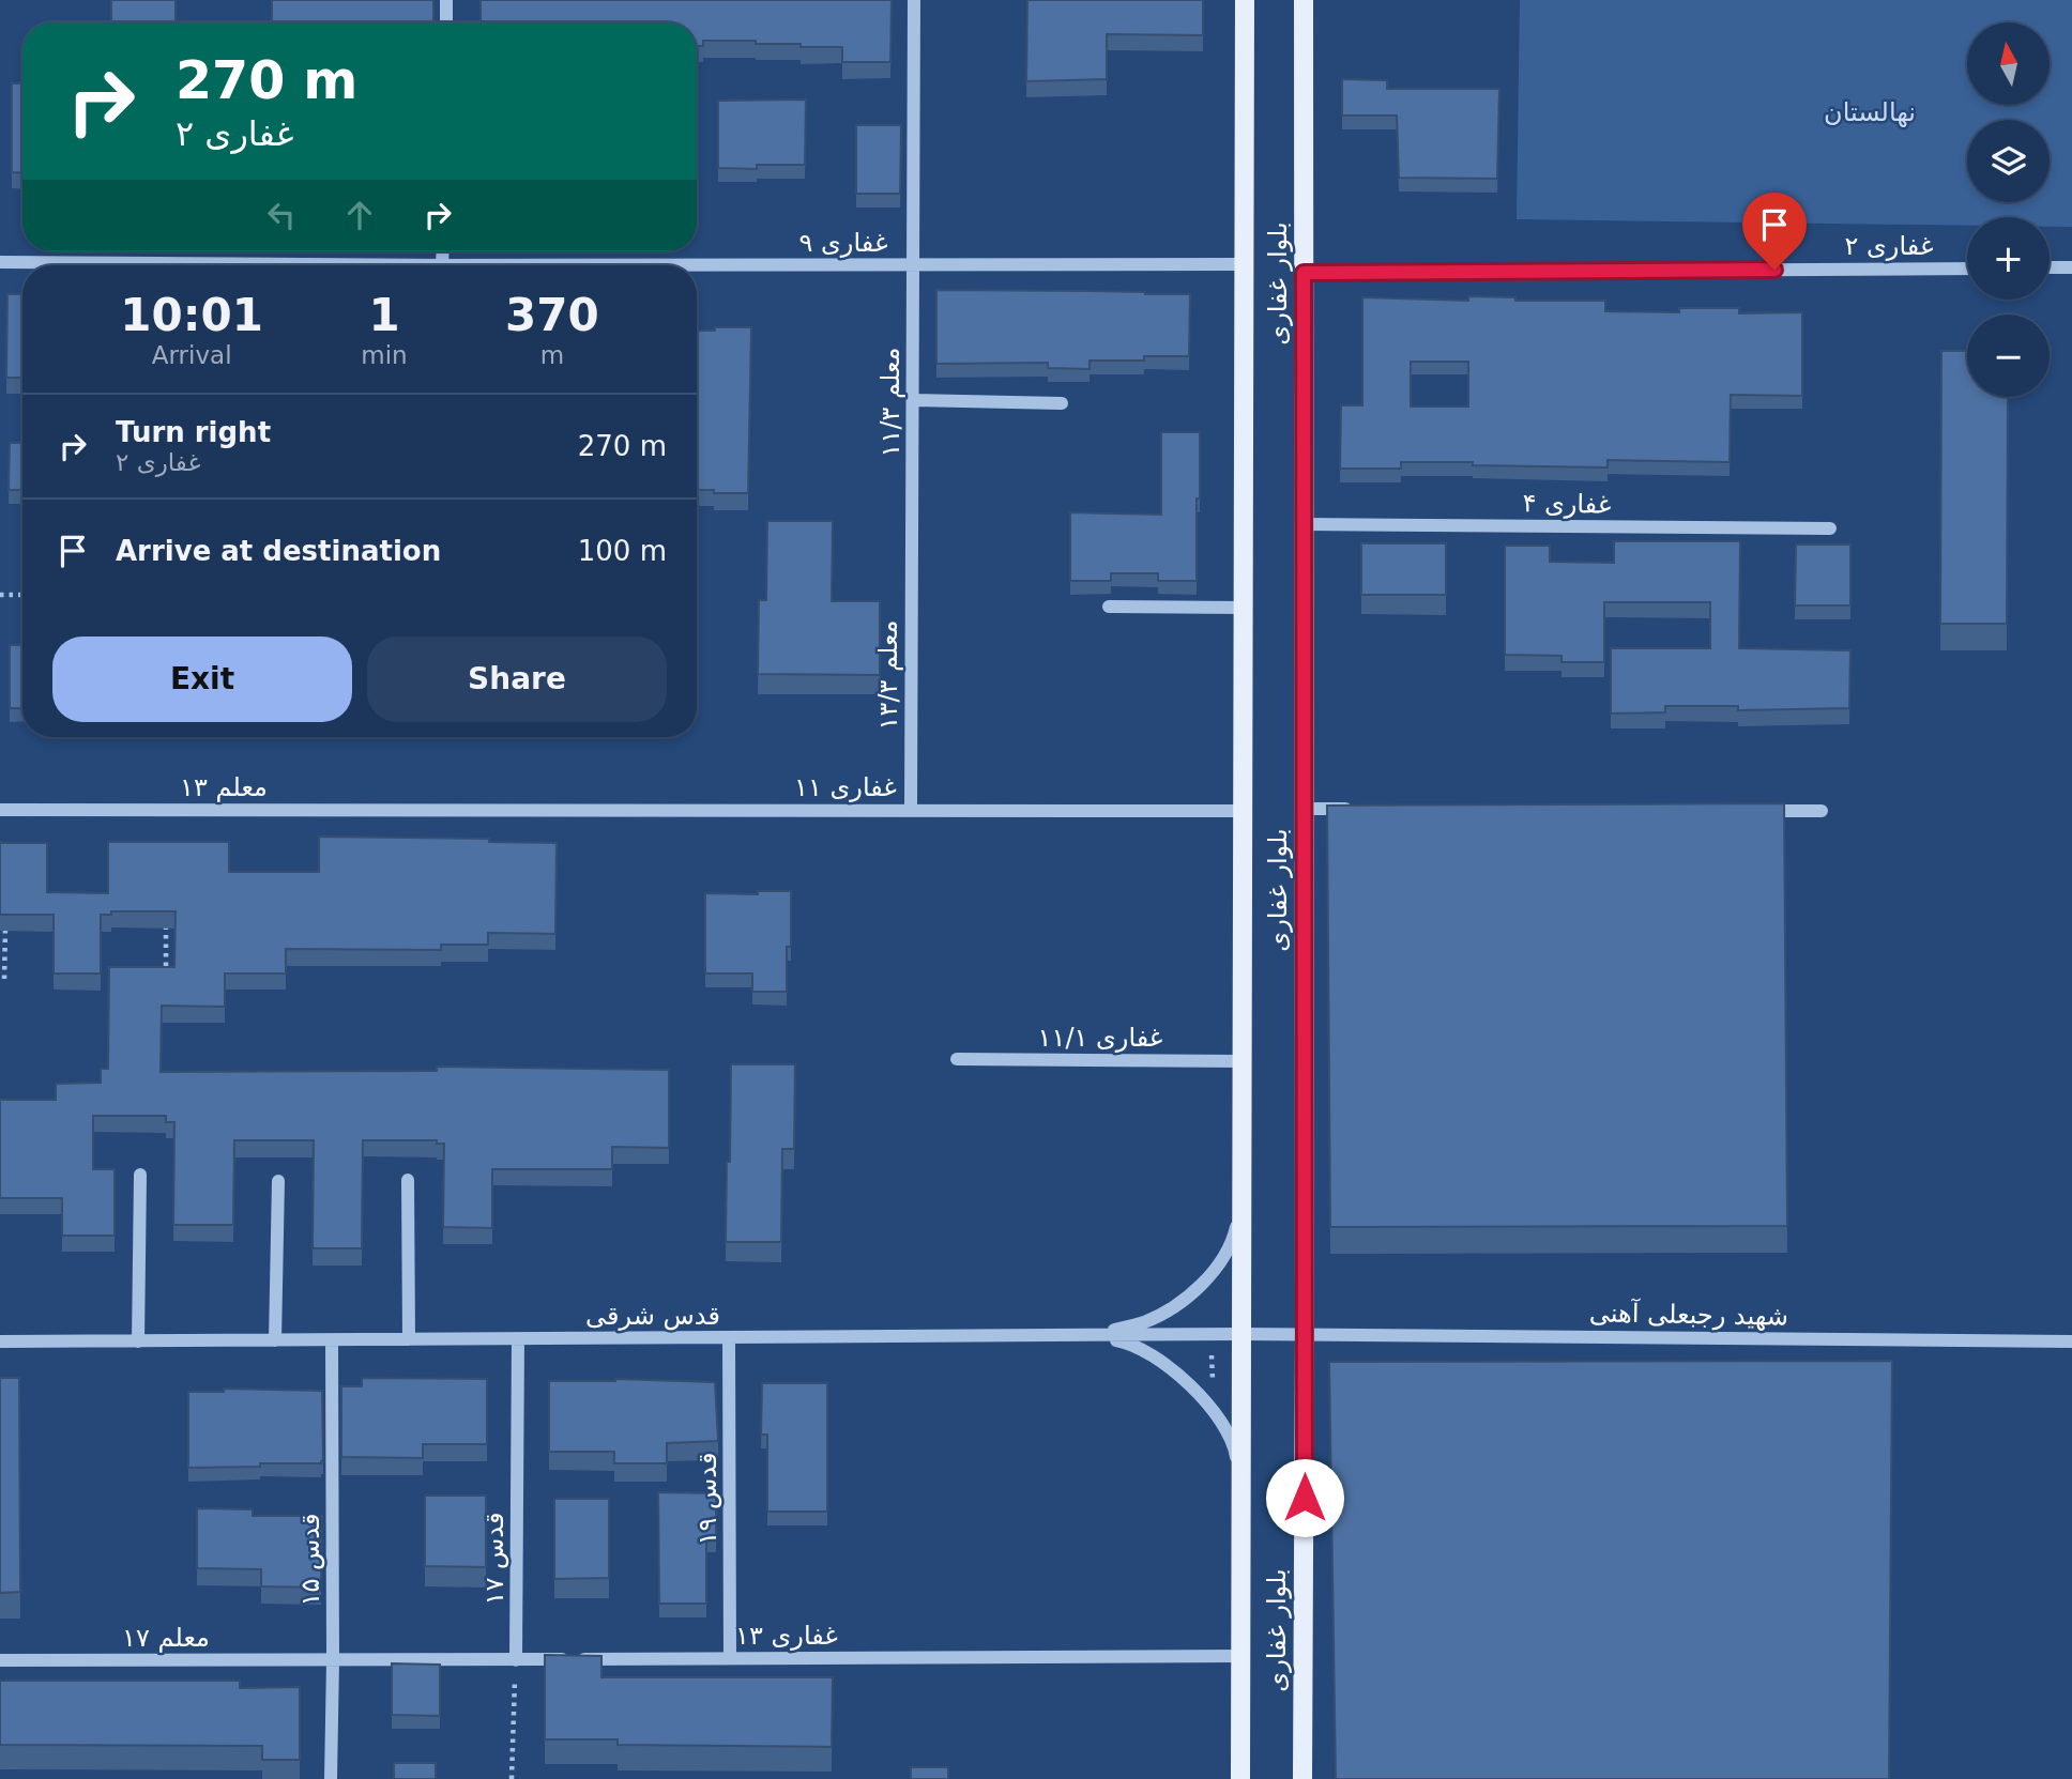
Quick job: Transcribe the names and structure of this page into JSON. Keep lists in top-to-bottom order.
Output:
{
  "streets": {
    "main road": ["بلوار غفاری"],
    "street": [
      "غفاری ۹",
      "غفاری ۲",
      "معلم ۱۱/۳",
      "غفاری ۴",
      "معلم ۱۳/۳",
      "معلم ۱۳",
      "غفاری ۱۱",
      "غفاری ۱۱/۱",
      "شهید رجبعلی آهنی",
      "قدس شرقی",
      "قدس ۱۹",
      "قدس ۱۷",
      "قدس ۱۵",
      "غفاری ۱۳",
      "معلم ۱۷"
    ]
  },
  "crossings": [
    ["غفاری ۹", "بلوار غفاری"],
    ["غفاری ۹", "معلم ۱۱/۳"],
    ["غفاری ۲", "بلوار غفاری"],
    ["بلوار غفاری", "غفاری ۴"],
    ["بلوار غفاری", "غفاری ۱۱"],
    ["بلوار غفاری", "غفاری ۱۱/۱"],
    ["بلوار غفاری", "شهید رجبعلی آهنی"],
    ["بلوار غفاری", "قدس شرقی"],
    ["بلوار غفاری", "غفاری ۱۳"],
    ["معلم ۱۱/۳", "معلم ۱۳/۳"],
    ["معلم ۱۳/۳", "غفاری ۱۱"],
    ["معلم ۱۳", "غفاری ۱۱"],
    ["شهید رجبعلی آهنی", "قدس شرقی"],
    ["قدس شرقی", "قدس ۱۹"],
    ["قدس شرقی", "قدس ۱۷"],
    ["قدس شرقی", "قدس ۱۵"],
    ["قدس ۱۹", "غفاری ۱۳"],
    ["قدس ۱۷", "غفاری ۱۳"],
    ["قدس ۱۵", "غفاری ۱۳"],
    ["قدس ۱۵", "معلم ۱۷"],
    ["غفاری ۱۳", "معلم ۱۷"]
  ],
  "parks": ["نهالستان"],
  "north": "top",
  "page": {
    "map_buttons": ["+", "−"],
    "turn": ["270 m", "غفاری ۲"],
    "eta": [
      "10:01",
      "Arrival",
      "1",
      "min",
      "370",
      "m"
    ],
    "list": [
      {
        "name": "Turn right",
        "note": "غفاری ۲",
        "value": "270 m"
      },
      {
        "name": "Arrive at destination",
        "value": "100 m"
      }
    ],
    "buttons": ["Exit", "Share"]
  }
}
